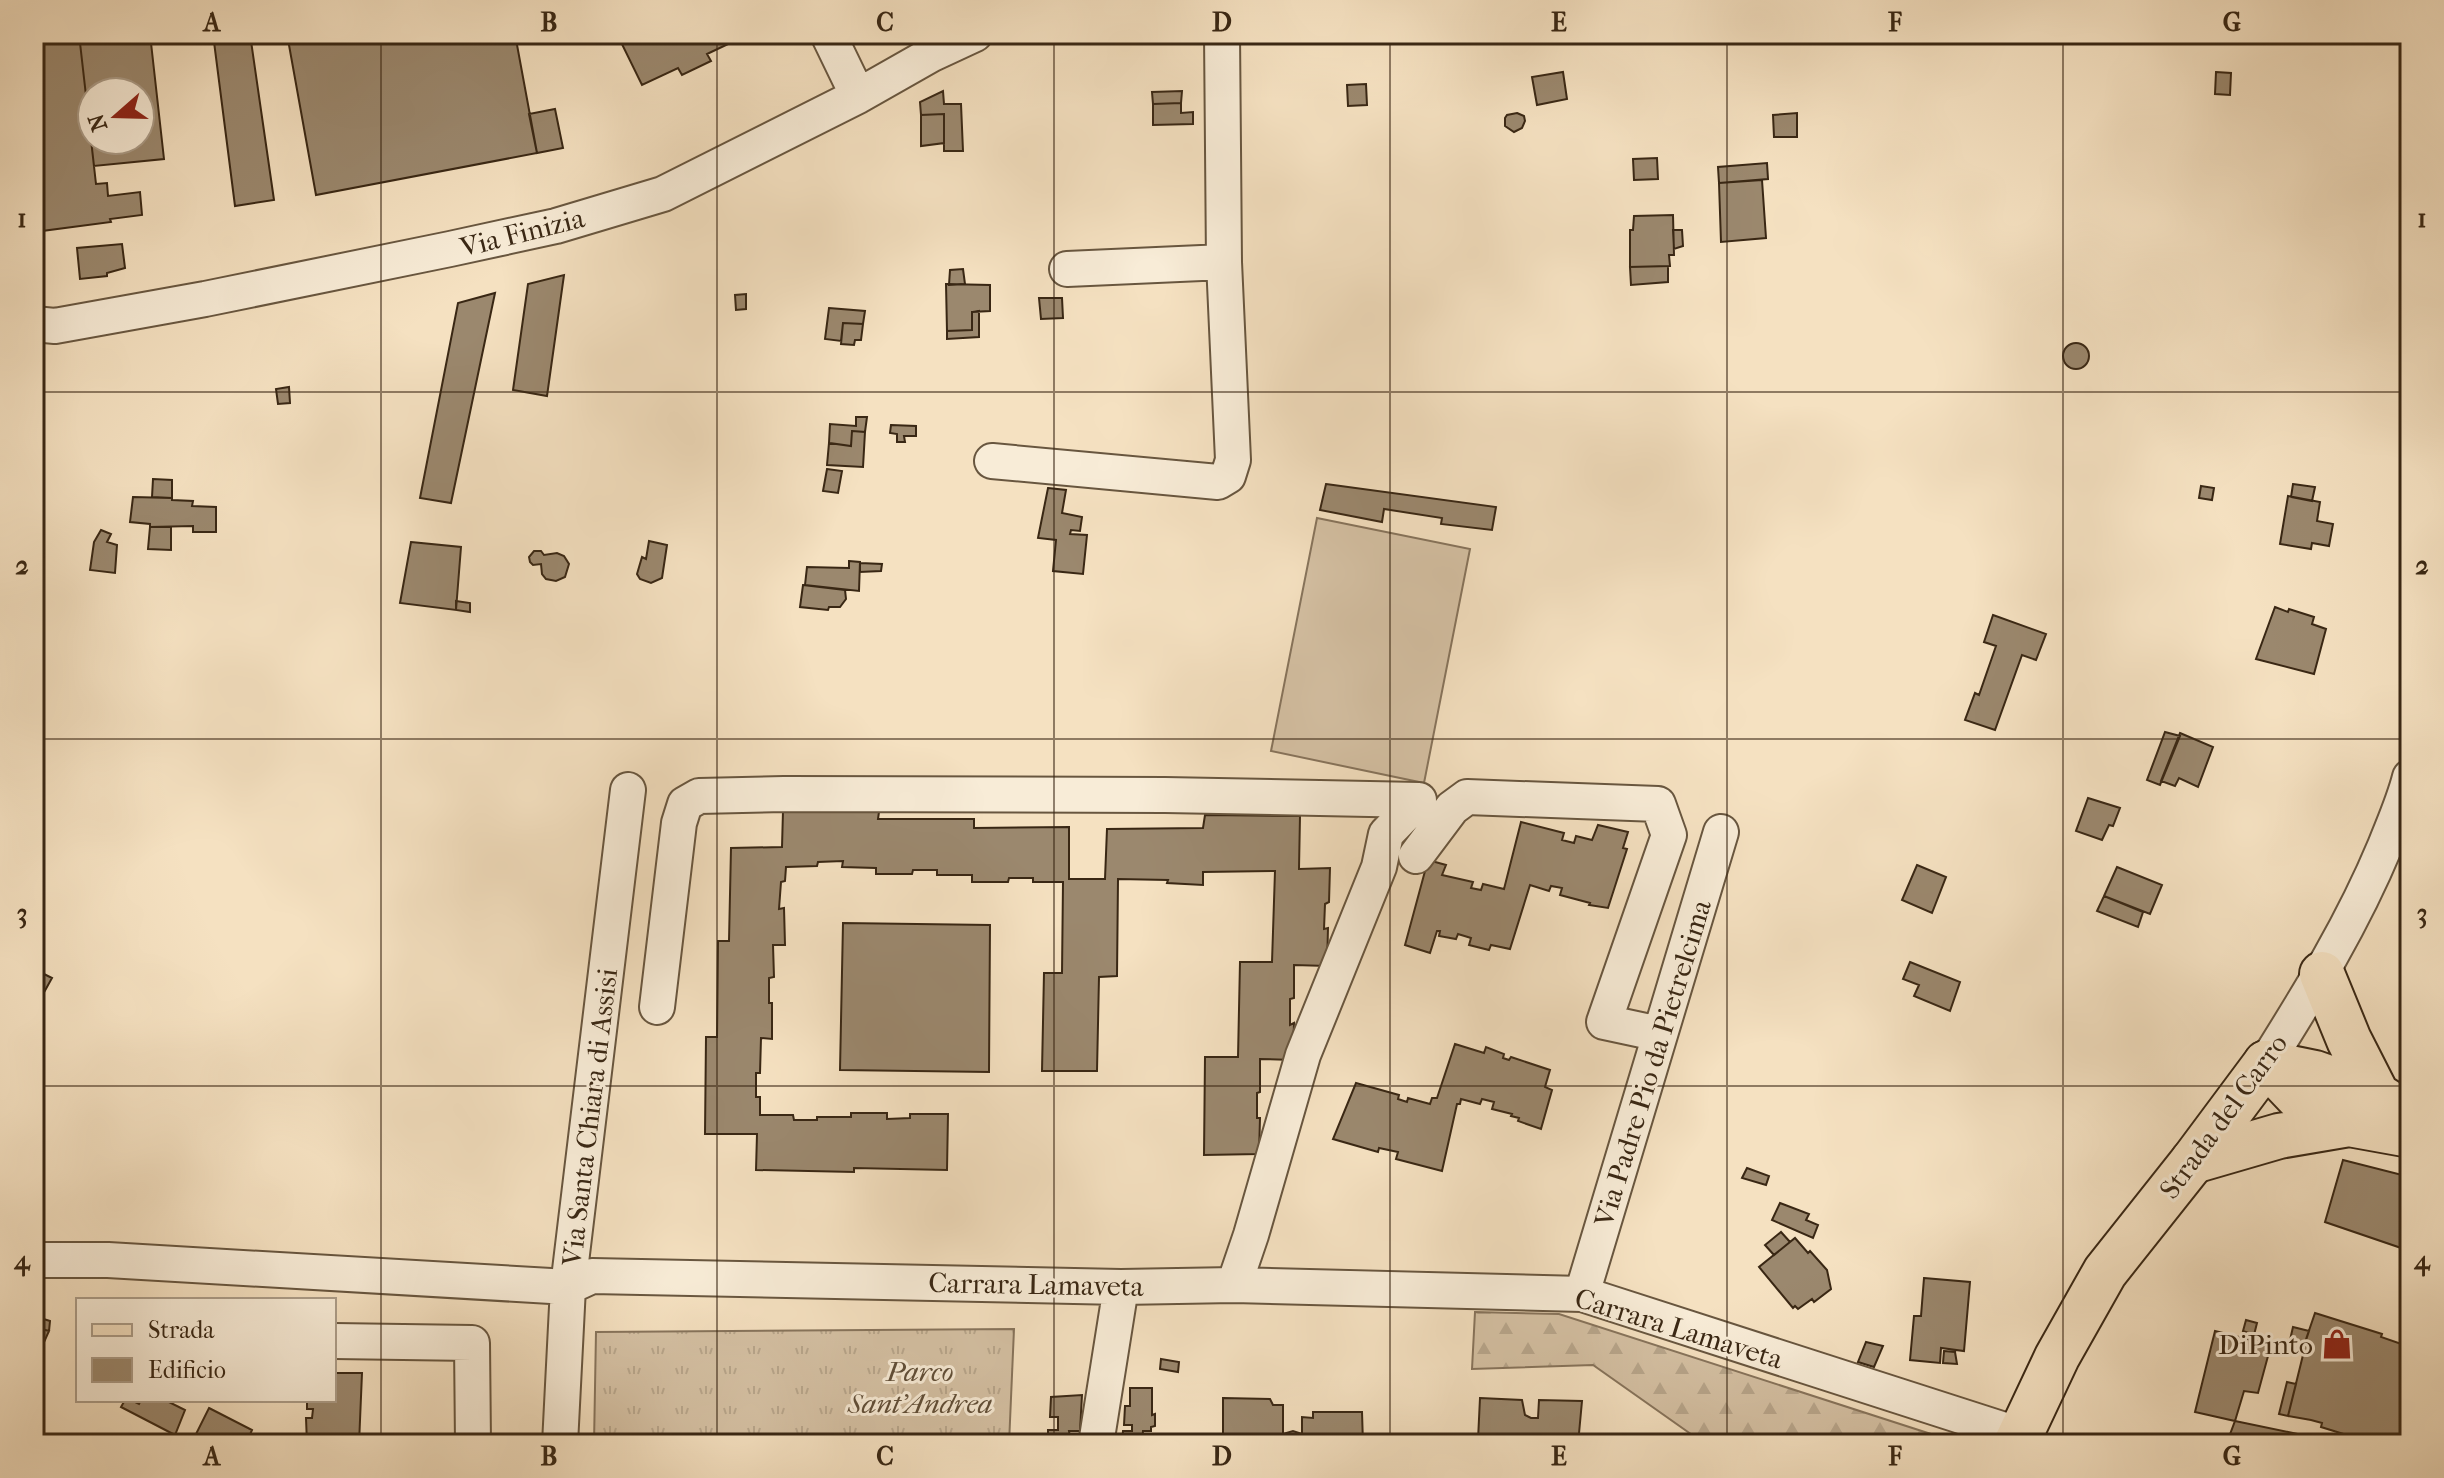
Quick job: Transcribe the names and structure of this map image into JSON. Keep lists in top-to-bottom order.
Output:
{
  "streets": {
    "main road": ["Strada del Carro"],
    "street": [
      "Via Finizia",
      "Via Padre Pio da Pietrelcima",
      "Via Santa Chiara di Assisi",
      "Carrara Lamaveta"
    ]
  },
  "crossings": [
    ["Via Padre Pio da Pietrelcima", "Carrara Lamaveta"],
    ["Strada del Carro", "Carrara Lamaveta"],
    ["Via Santa Chiara di Assisi", "Carrara Lamaveta"]
  ],
  "parks": ["Parco Sant'Andrea"],
  "places": {
    "shop": ["DiPinto"]
  },
  "legend": ["Strada", "Edificio"],
  "north": "left",
  "grid": {
    "columns": [
      "A",
      "B",
      "C",
      "D",
      "E",
      "F",
      "G"
    ],
    "rows": [
      "1",
      "2",
      "3",
      "4"
    ]
  }
}
